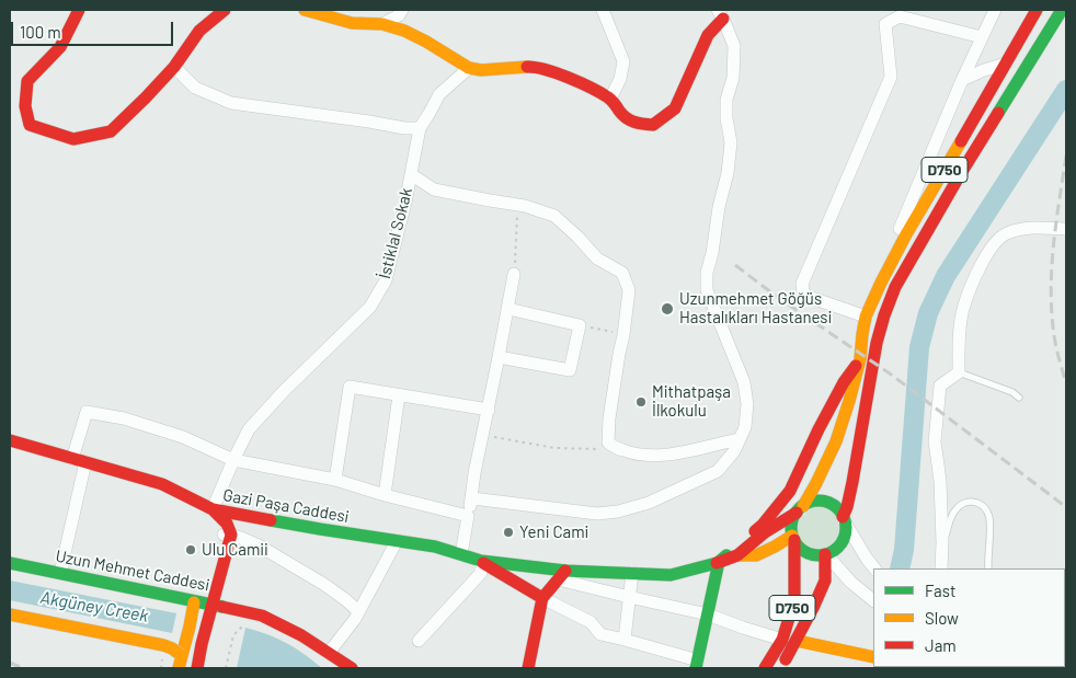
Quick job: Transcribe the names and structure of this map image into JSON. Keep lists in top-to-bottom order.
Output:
{
  "streets": {
    "main road": ["D750", "Gazi Paşa Caddesi", "Uzun Mehmet Caddesi"],
    "street": ["İstiklal Sokak"]
  },
  "crossings": [
    ["İstiklal Sokak", "Gazi Paşa Caddesi"]
  ],
  "water": ["Akgüney Creek"],
  "places": [
    "Uzunmehmet Göğüs Hastalıkları Hastanesi",
    "Mithatpaşa İlkokulu",
    "Yeni Cami",
    "Ulu Camii"
  ],
  "legend": ["Fast", "Slow", "Jam"],
  "scale_bar": "100 m"
}
